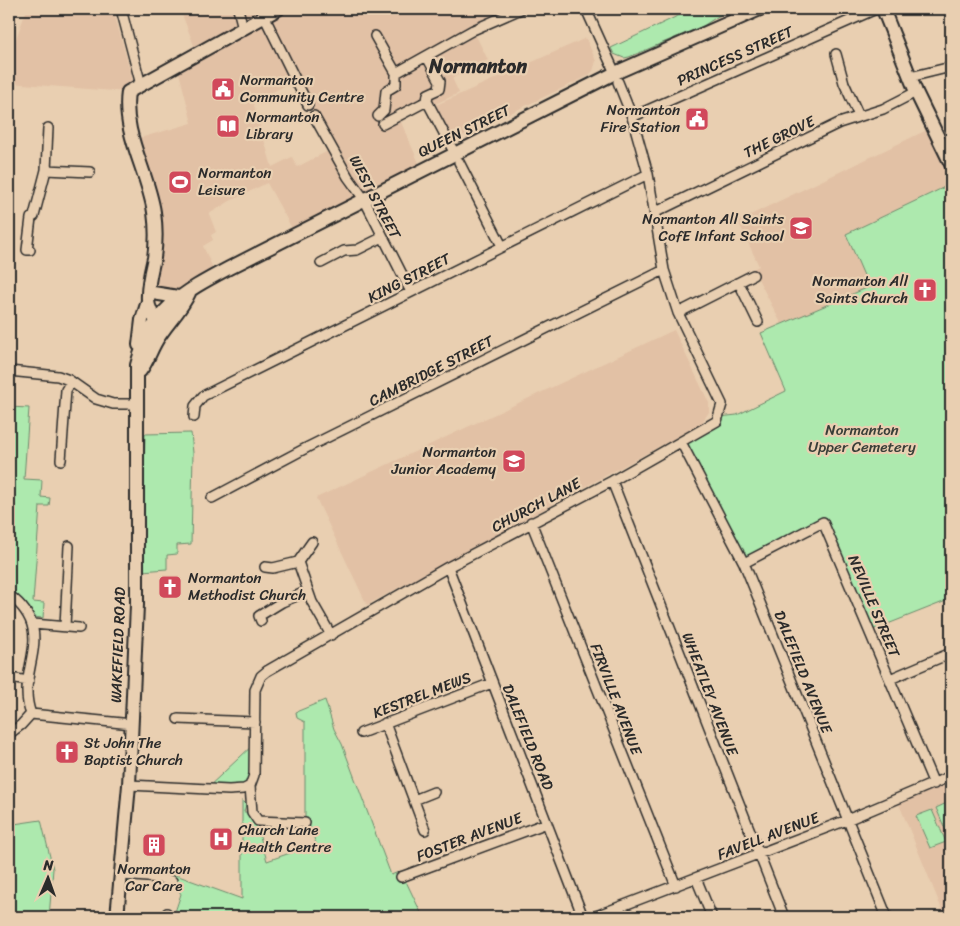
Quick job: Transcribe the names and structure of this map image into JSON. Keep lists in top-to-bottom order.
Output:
{
  "streets": {
    "street": [
      "PRINCESS STREET",
      "QUEEN STREET",
      "THE GROVE",
      "WEST STREET",
      "KING STREET",
      "CAMBRIDGE STREET",
      "CHURCH LANE",
      "NEVILLE STREET",
      "WAKEFIELD ROAD",
      "DALEFIELD AVENUE",
      "WHEATLEY AVENUE",
      "KESTREL MEWS",
      "FIRVILLE AVENUE",
      "DALEFIELD ROAD",
      "FAVELL AVENUE",
      "FOSTER AVENUE"
    ]
  },
  "crossings": [
    ["PRINCESS STREET", "CHURCH LANE"],
    ["QUEEN STREET", "WEST STREET"],
    ["QUEEN STREET", "CHURCH LANE"],
    ["QUEEN STREET", "WAKEFIELD ROAD"],
    ["THE GROVE", "CHURCH LANE"],
    ["WEST STREET", "KING STREET"],
    ["KING STREET", "CHURCH LANE"],
    ["CAMBRIDGE STREET", "CHURCH LANE"],
    ["CHURCH LANE", "DALEFIELD AVENUE"],
    ["CHURCH LANE", "WHEATLEY AVENUE"],
    ["CHURCH LANE", "FIRVILLE AVENUE"],
    ["CHURCH LANE", "DALEFIELD ROAD"],
    ["NEVILLE STREET", "DALEFIELD AVENUE"],
    ["NEVILLE STREET", "FAVELL AVENUE"],
    ["DALEFIELD AVENUE", "FAVELL AVENUE"],
    ["WHEATLEY AVENUE", "FAVELL AVENUE"],
    ["KESTREL MEWS", "DALEFIELD ROAD"],
    ["FIRVILLE AVENUE", "FAVELL AVENUE"],
    ["DALEFIELD ROAD", "FOSTER AVENUE"]
  ],
  "districts": ["Normanton"],
  "parks": ["Normanton Upper Cemetery"],
  "places": {
    "public building": ["Normanton Community Centre", "Normanton Fire Station"],
    "library": ["Normanton Library"],
    "sports": ["Normanton Leisure"],
    "school or university": ["Normanton All Saints CofE Infant School", "Normanton Junior Academy"],
    "church": ["Normanton All Saints Church", "Normanton Methodist Church", "St John The Baptist Church"],
    "hospital": ["Church Lane Health Centre"],
    "building": ["Normanton Car Care"]
  },
  "north": "top"
}
